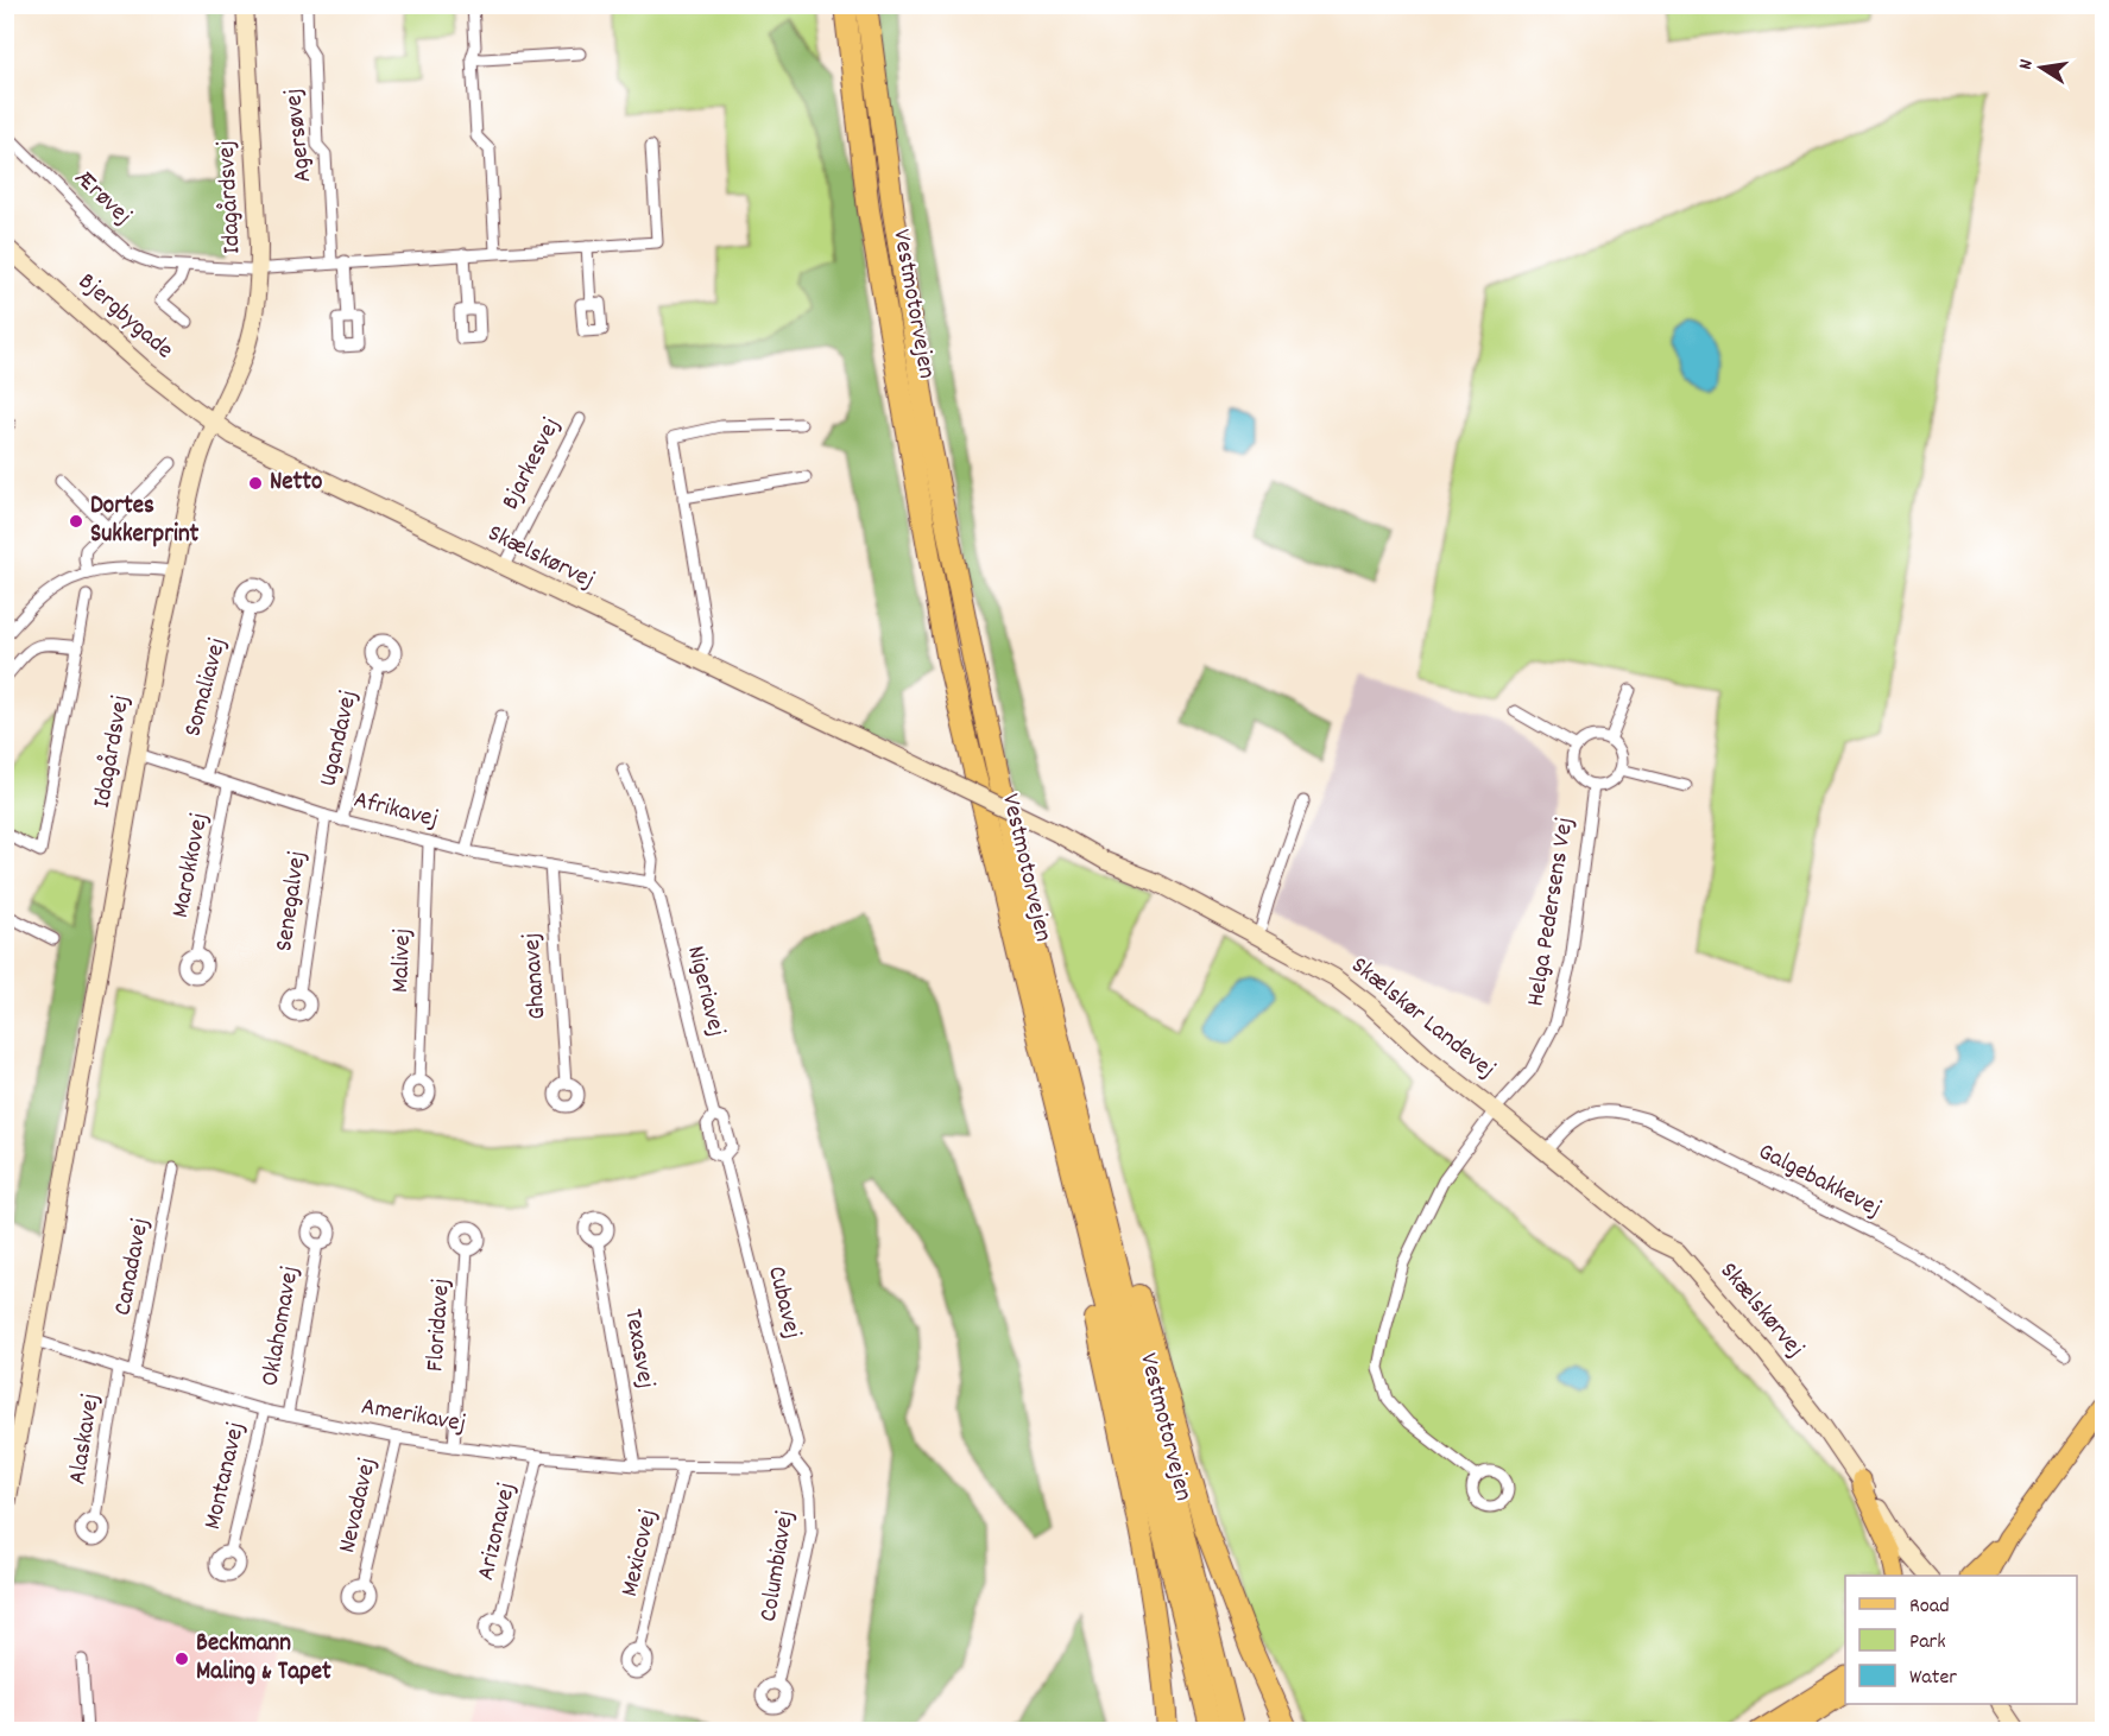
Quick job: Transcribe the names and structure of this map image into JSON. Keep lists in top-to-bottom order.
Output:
{
  "streets": {
    "highway": ["Vestmotorvejen"],
    "street": [
      "Agersøvej",
      "Idagårdsvej",
      "Ærøvej",
      "Bjergbygade",
      "Bjarkesvej",
      "Skælskørvej",
      "Somaliavej",
      "Ugandavej",
      "Afrikavej",
      "Marokkovej",
      "Senegalvej",
      "Helga Pedersens Vej",
      "Malivej",
      "Ghanavej",
      "Nigeriavej",
      "Skælskør Landevej",
      "Galgebakkevej",
      "Canadavej",
      "Cubavej",
      "Floridavej",
      "Oklahomavej",
      "Texasvej",
      "Amerikavej",
      "Alaskavej",
      "Montanavej",
      "Nevadavej",
      "Arizonavej",
      "Mexicovej",
      "Columbiavej"
    ]
  },
  "crossings": [
    ["Idagårdsvej", "Ærøvej"],
    ["Idagårdsvej", "Bjergbygade"],
    ["Idagårdsvej", "Skælskørvej"],
    ["Idagårdsvej", "Afrikavej"],
    ["Idagårdsvej", "Amerikavej"],
    ["Bjergbygade", "Skælskørvej"],
    ["Bjarkesvej", "Skælskørvej"],
    ["Skælskørvej", "Skælskør Landevej"],
    ["Skælskørvej", "Galgebakkevej"],
    ["Somaliavej", "Afrikavej"],
    ["Ugandavej", "Afrikavej"],
    ["Afrikavej", "Marokkovej"],
    ["Afrikavej", "Senegalvej"],
    ["Afrikavej", "Malivej"],
    ["Afrikavej", "Ghanavej"],
    ["Afrikavej", "Nigeriavej"],
    ["Helga Pedersens Vej", "Skælskør Landevej"],
    ["Nigeriavej", "Cubavej"],
    ["Skælskør Landevej", "Galgebakkevej"],
    ["Canadavej", "Amerikavej"],
    ["Cubavej", "Amerikavej"],
    ["Cubavej", "Columbiavej"],
    ["Floridavej", "Amerikavej"],
    ["Oklahomavej", "Amerikavej"],
    ["Texasvej", "Amerikavej"],
    ["Amerikavej", "Alaskavej"],
    ["Amerikavej", "Montanavej"],
    ["Amerikavej", "Nevadavej"],
    ["Amerikavej", "Arizonavej"],
    ["Amerikavej", "Mexicovej"],
    ["Amerikavej", "Columbiavej"]
  ],
  "places": ["Netto", "Dortes Sukkerprint", "Beckmann Maling & Tapet"],
  "legend": ["Road", "Park", "Water"],
  "north": "left"
}
